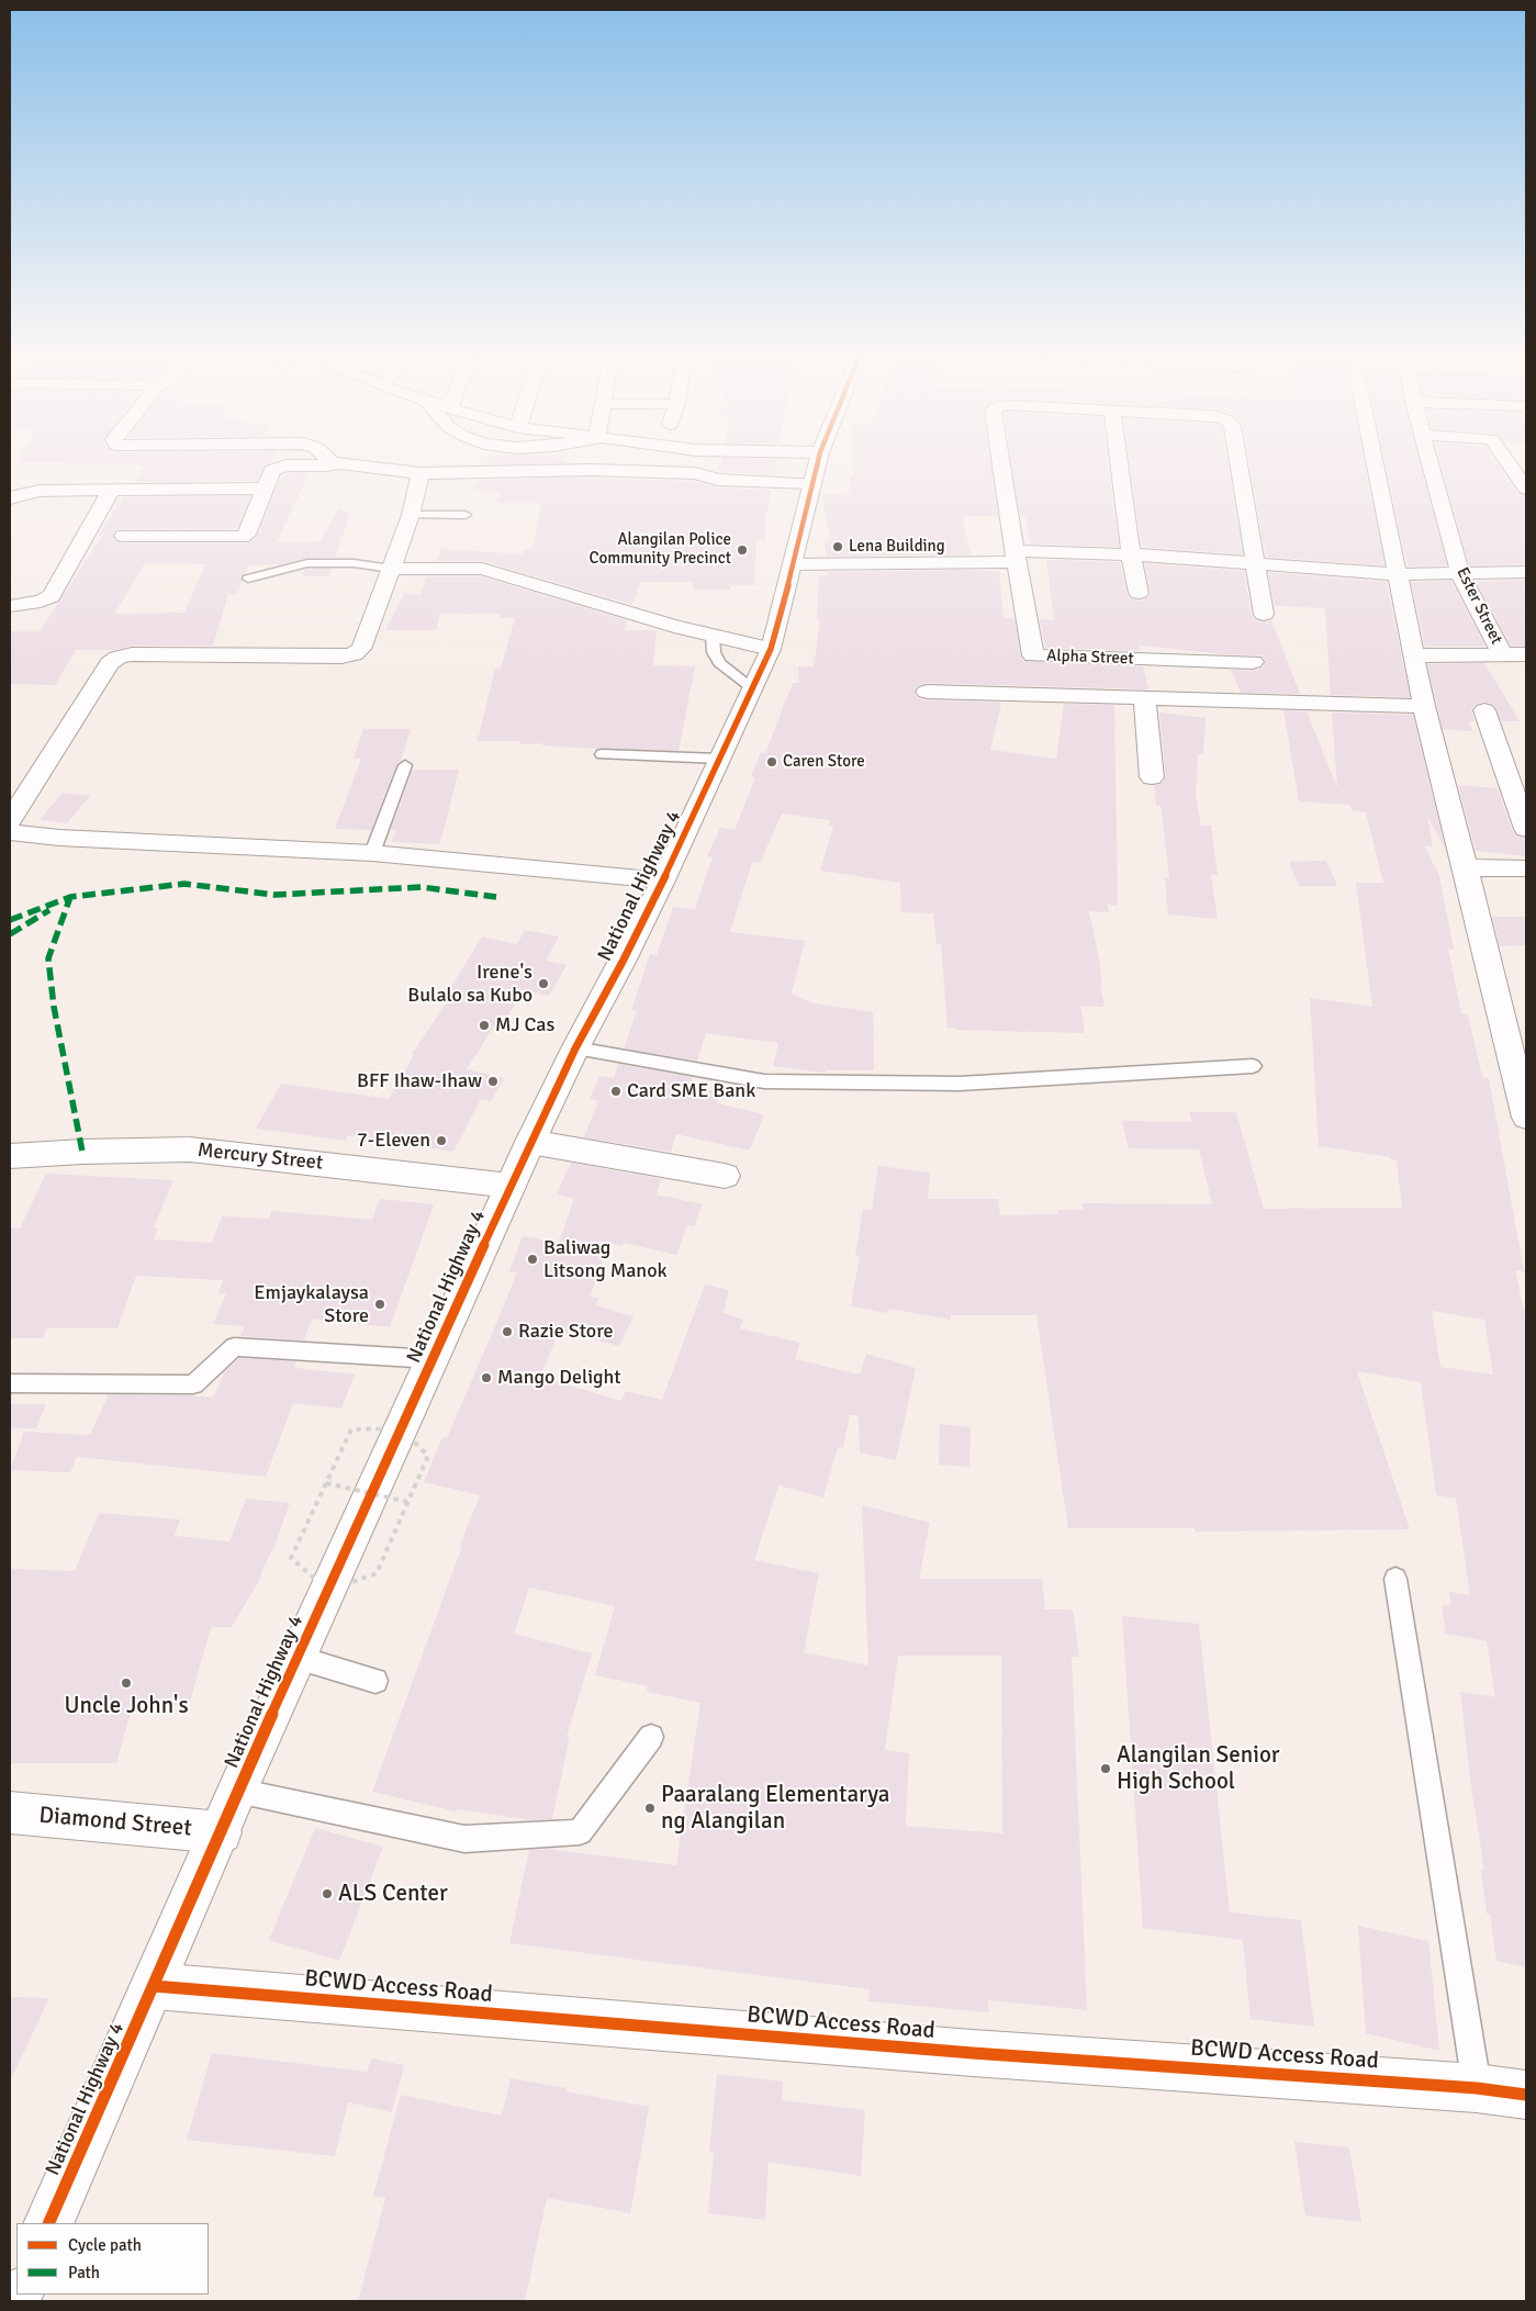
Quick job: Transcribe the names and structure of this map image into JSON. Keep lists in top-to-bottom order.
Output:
{
  "streets": {
    "street": [
      "Ester Street",
      "Alpha Street",
      "National Highway 4",
      "Mercury Street",
      "Diamond Street",
      "BCWD Access Road"
    ]
  },
  "crossings": [
    ["National Highway 4", "Mercury Street"],
    ["National Highway 4", "Diamond Street"],
    ["National Highway 4", "BCWD Access Road"]
  ],
  "places": [
    "Lena Building",
    "Alangilan Police Community Precinct",
    "Caren Store",
    "Irene's Bulalo sa Kubo",
    "MJ Cas",
    "BFF Ihaw-Ihaw",
    "Card SME Bank",
    "7-Eleven",
    "Baliwag Litsong Manok",
    "Emjaykalaysa Store",
    "Razie Store",
    "Mango Delight",
    "Uncle John's",
    "Alangilan Senior High School",
    "Paaralang Elementarya ng Alangilan",
    "ALS Center"
  ],
  "legend": ["Cycle path", "Path"]
}
